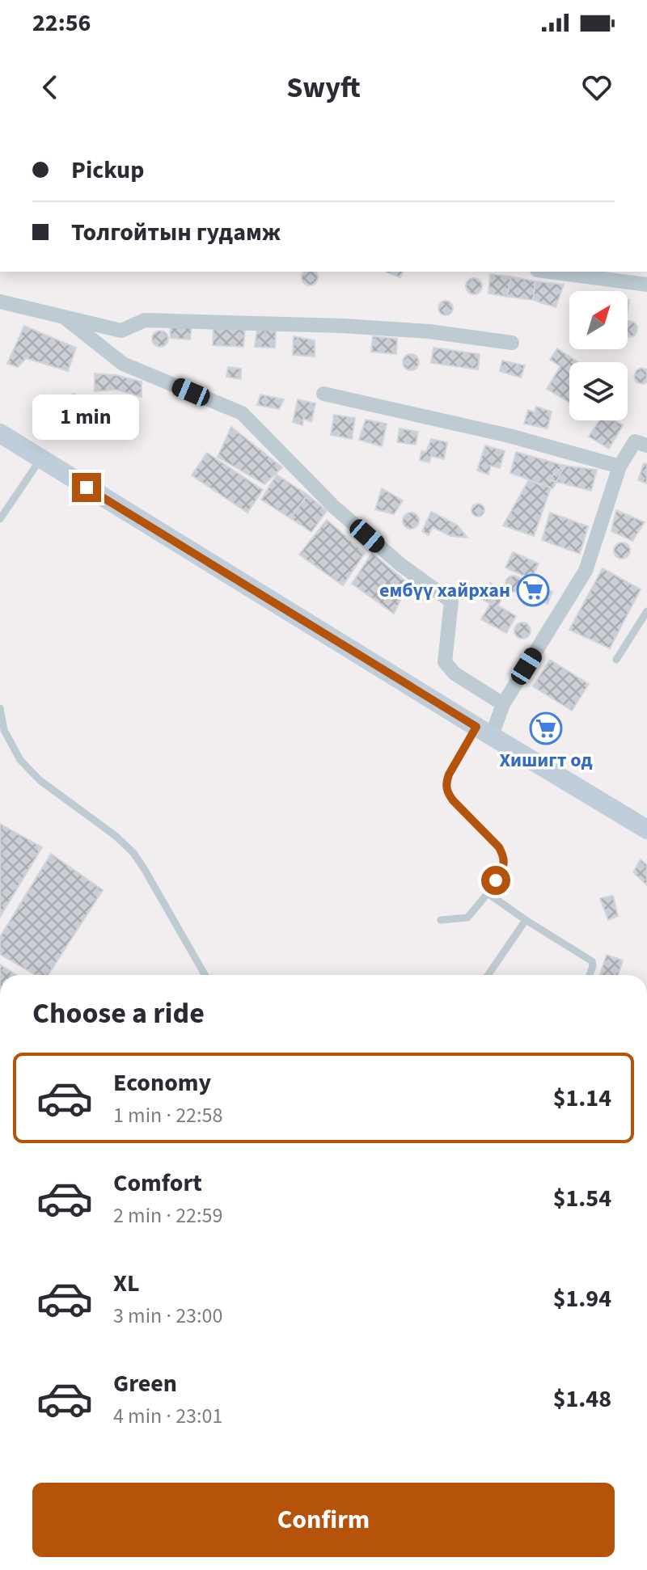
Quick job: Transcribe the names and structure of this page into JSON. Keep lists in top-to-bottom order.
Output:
{
  "places": {
    "supermarket": ["ембүү хайрхан", "Хишигт од"]
  },
  "north": "top right",
  "page": {
    "status": "22:56",
    "header": "Swyft",
    "banner": ["Pickup", "Толгойтын гудамж"],
    "bubble": "1 min",
    "heading": "Choose a ride",
    "list": [
      {
        "name": "Economy",
        "note": "1 min · 22:58",
        "value": "$1.14"
      },
      {
        "name": "Comfort",
        "note": "2 min · 22:59",
        "value": "$1.54"
      },
      {
        "name": "XL",
        "note": "3 min · 23:00",
        "value": "$1.94"
      },
      {
        "name": "Green",
        "note": "4 min · 23:01",
        "value": "$1.48"
      }
    ],
    "buttons": "Confirm"
  }
}
